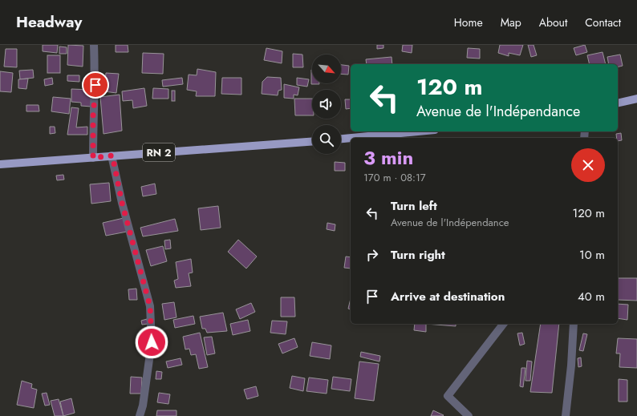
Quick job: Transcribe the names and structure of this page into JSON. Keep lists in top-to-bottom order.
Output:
{
  "streets": {
    "main road": ["RN 2"]
  },
  "north": "bottom right",
  "page": {
    "header": "Headway",
    "nav": [
      "Home",
      "Map",
      "About",
      "Contact"
    ],
    "turn": ["120 m", "Avenue de l'Indépendance"],
    "heading": ["3 min", "170 m · 08:17"],
    "list": [
      {
        "name": "Turn left",
        "note": "Avenue de l'Indépendance",
        "value": "120 m"
      },
      {
        "name": "Turn right",
        "value": "10 m"
      },
      {
        "name": "Arrive at destination",
        "value": "40 m"
      }
    ]
  }
}
